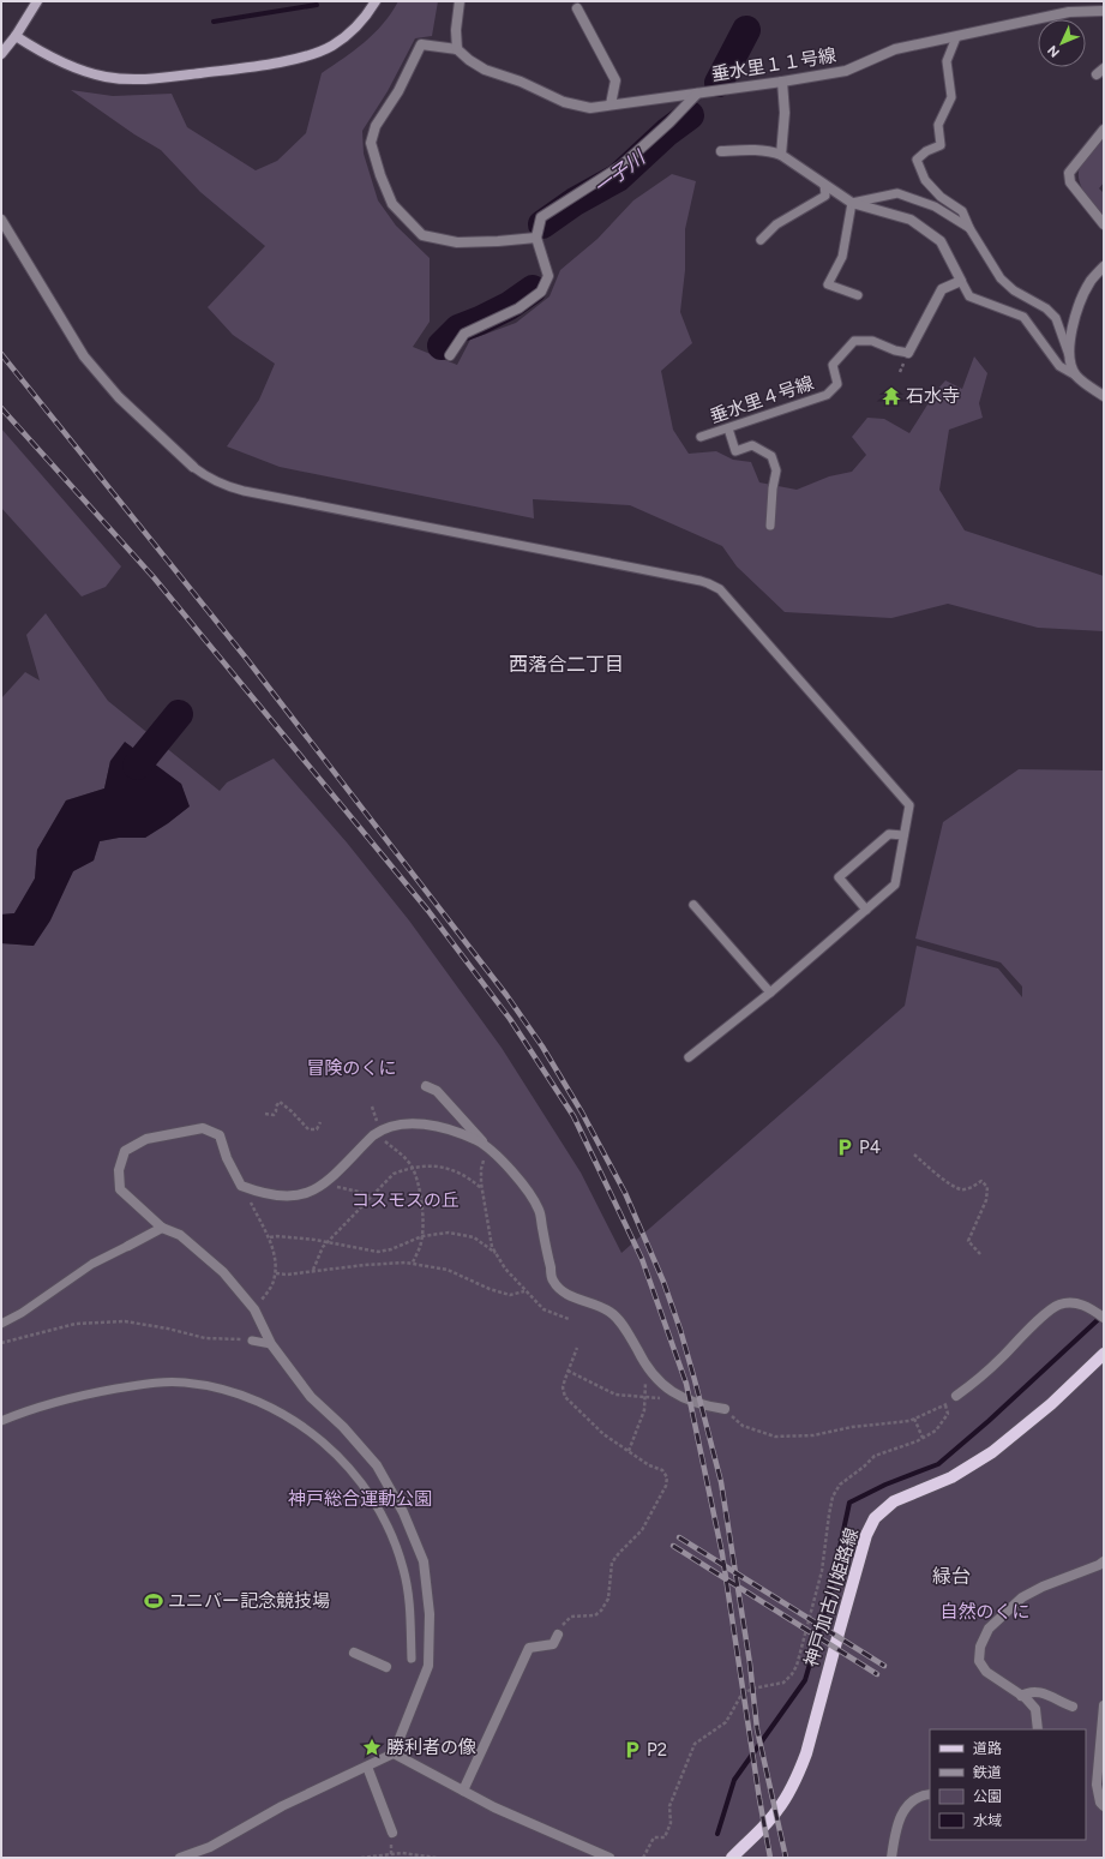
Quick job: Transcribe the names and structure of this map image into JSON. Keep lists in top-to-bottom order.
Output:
{
  "streets": {
    "main road": ["神戸加古川姫路線"],
    "street": ["垂水里１１号線"],
    "lane": ["垂水里４号線"]
  },
  "districts": ["西落合二丁目", "緑台"],
  "water": ["一子川"],
  "parks": [
    "冒険のくに",
    "コスモスの丘",
    "神戸総合運動公園",
    "自然のくに"
  ],
  "places": {
    "temple": ["石水寺"],
    "parking": ["P4", "P2"],
    "sports": ["ユニバー記念競技場"],
    "place": ["勝利者の像"]
  },
  "legend": [
    "道路",
    "鉄道",
    "公園",
    "水域"
  ],
  "north": "bottom left"
}
